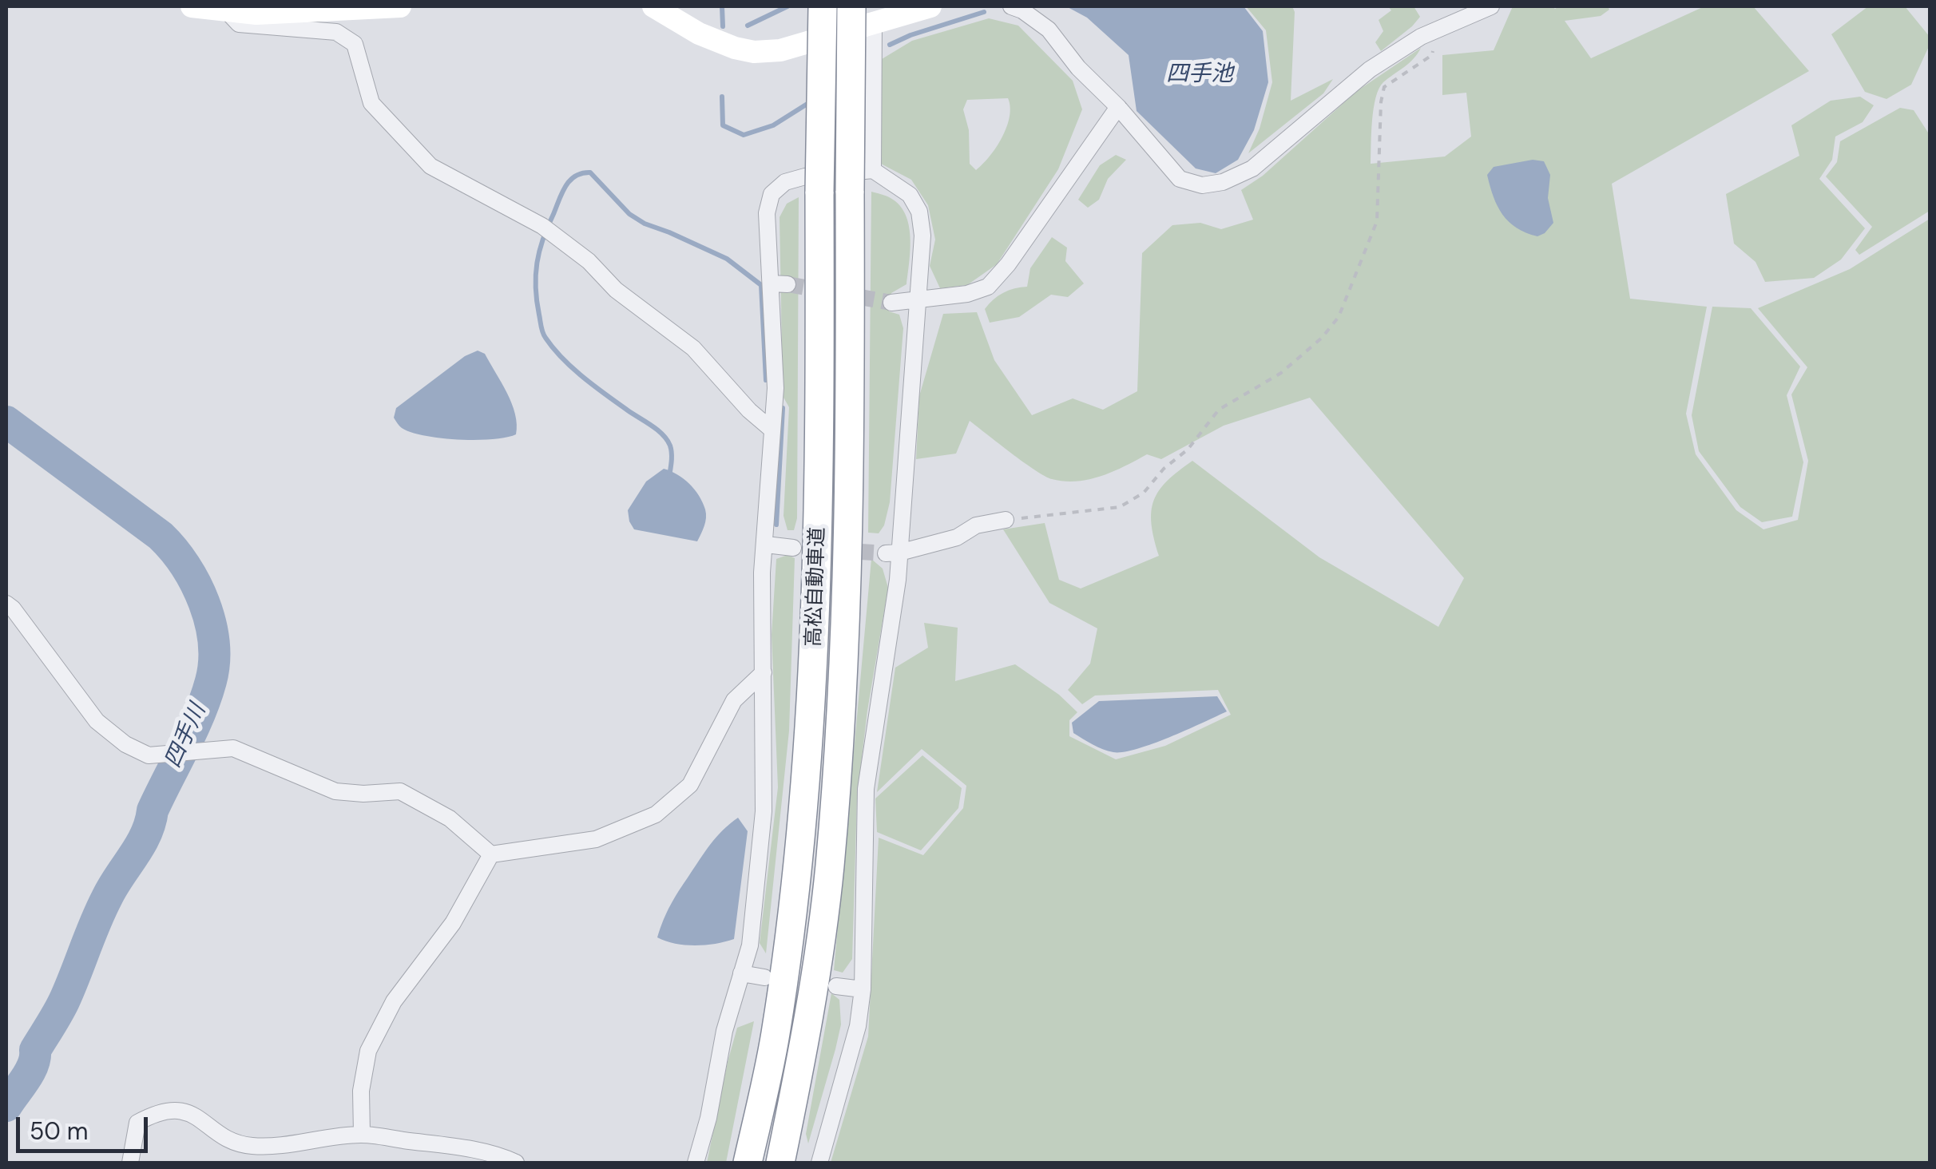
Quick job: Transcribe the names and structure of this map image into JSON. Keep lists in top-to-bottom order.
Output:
{
  "streets": {
    "highway": ["高松自動車道"]
  },
  "water": ["四手池", "四手川"],
  "scale_bar": "50 m"
}
